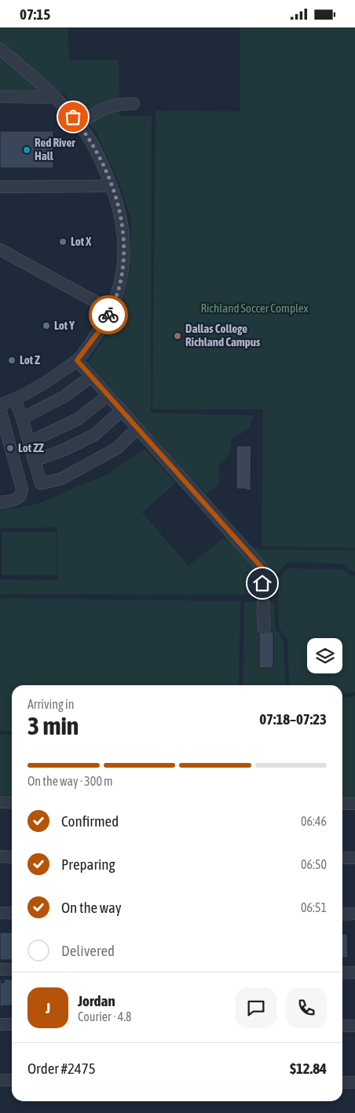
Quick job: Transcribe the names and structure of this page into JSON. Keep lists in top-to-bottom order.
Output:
{
  "parks": ["Richland Soccer Complex"],
  "places": [
    "Red River Hall",
    "Lot X",
    "Lot Y",
    "Dallas College Richland Campus",
    "Lot Z",
    "Lot ZZ"
  ],
  "page": {
    "status": "07:15",
    "heading": ["3 min", "Arriving in", "07:18–07:23"],
    "panel": [
      "Jordan",
      "Courier · 4.8",
      "Order #2475",
      "$12.84"
    ],
    "bar": "On the way · 300 m",
    "list": [
      ["Confirmed", "06:46"],
      ["Preparing", "06:50"],
      ["On the way", "06:51"],
      "Delivered"
    ],
    "round": "J"
  }
}
